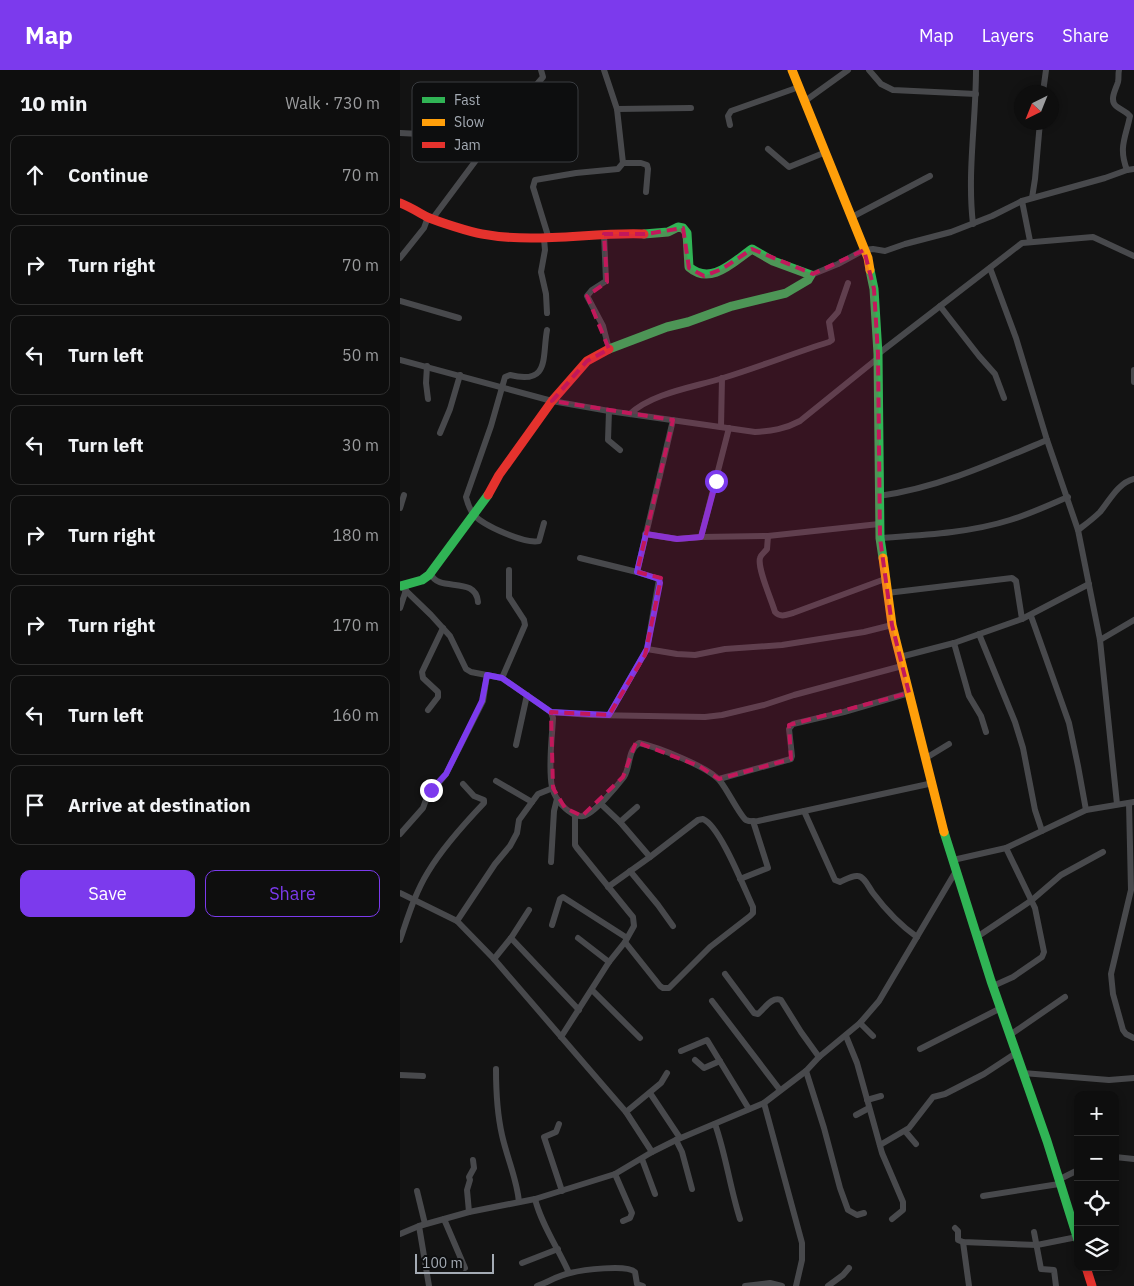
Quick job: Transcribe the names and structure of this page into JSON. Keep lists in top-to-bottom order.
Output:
{
  "legend": ["Fast", "Slow", "Jam"],
  "scale_bar": "100 m",
  "north": "bottom left",
  "page": {
    "header": "Map",
    "nav": ["Map", "Layers", "Share"],
    "heading": ["10 min", "Walk · 730 m"],
    "list": [
      ["Continue", "70 m"],
      ["Turn right", "70 m"],
      ["Turn left", "50 m"],
      ["Turn left", "30 m"],
      ["Turn right", "180 m"],
      ["Turn right", "170 m"],
      ["Turn left", "160 m"],
      "Arrive at destination"
    ],
    "buttons": ["Save", "Share"],
    "map_buttons": ["+", "−"],
    "scale": "100 m"
  }
}
